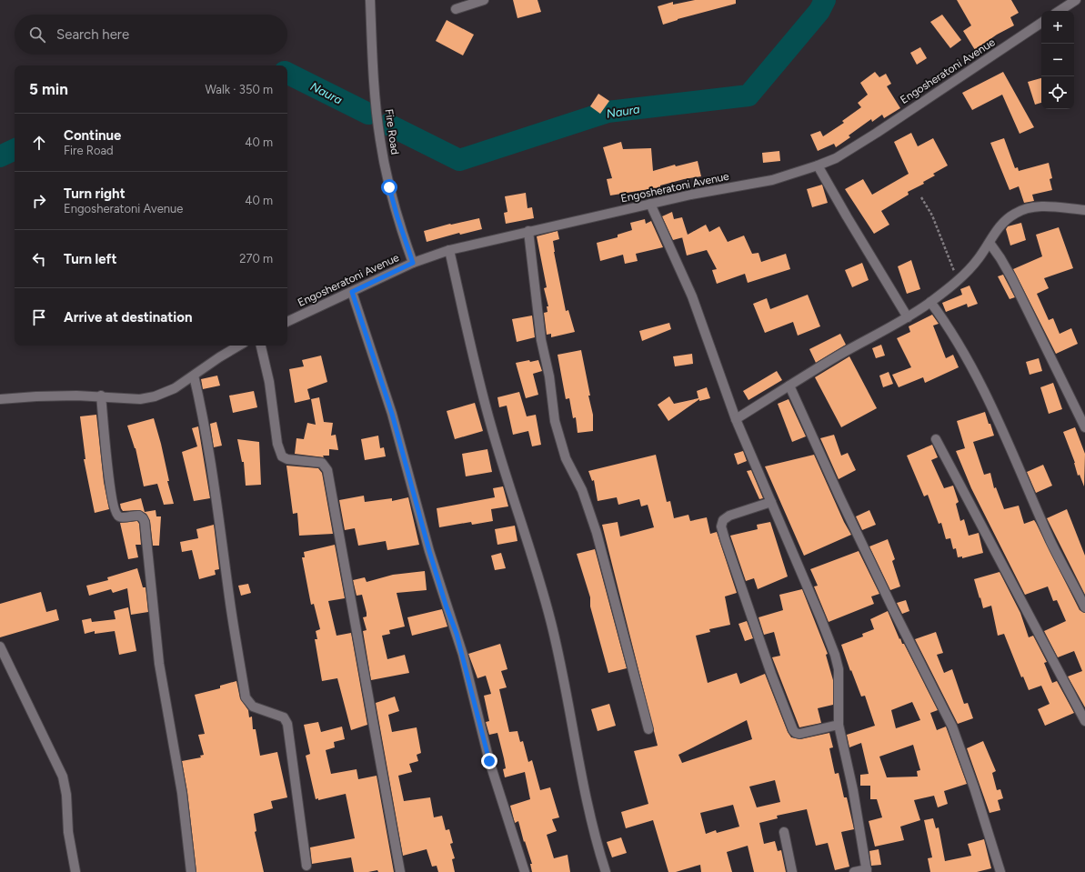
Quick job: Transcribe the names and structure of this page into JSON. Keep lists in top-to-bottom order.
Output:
{
  "streets": {
    "street": ["Engosheratoni Avenue", "Fire Road"]
  },
  "crossings": [
    ["Engosheratoni Avenue", "Fire Road"]
  ],
  "water": ["Naura"],
  "page": {
    "map_buttons": ["+", "−"],
    "search": "Search here",
    "heading": ["5 min", "Walk · 350 m"],
    "list": [
      ["Continue", "Fire Road", "40 m"],
      ["Turn right", "Engosheratoni Avenue", "40 m"],
      ["Turn left", "270 m"],
      "Arrive at destination"
    ]
  }
}
